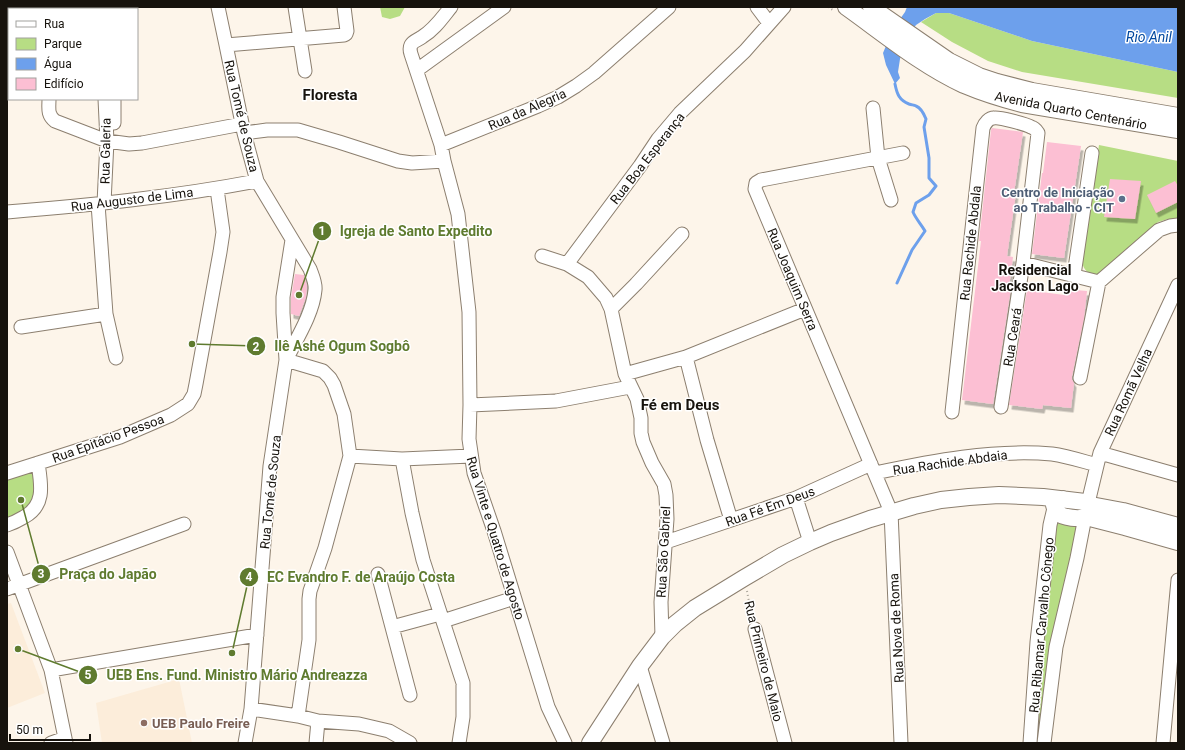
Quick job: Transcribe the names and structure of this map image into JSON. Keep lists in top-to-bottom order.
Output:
{
  "streets": {
    "main road": ["Avenida Quarto Centenário"],
    "street": [
      "Rua da Alegria",
      "Rua Tomé de Souza",
      "Rua Galeria",
      "Rua Boa Esperança",
      "Rua Augusto de Lima",
      "Rua Rachide Abdala",
      "Rua Joaquim Serra",
      "Rua Ceará",
      "Rua Romã Velha",
      "Rua Epitácio Pessoa",
      "Rua Rachide Abdaia",
      "Rua Fé Em Deus",
      "Rua Vinte e Quatro de Agosto",
      "Rua São Gabriel",
      "Rua Ribamar Carvalho Cônego",
      "Rua Nova de Roma",
      "Rua Primeiro de Maio"
    ]
  },
  "crossings": [
    ["Rua da Alegria", "Rua Vinte e Quatro de Agosto"],
    ["Rua Tomé de Souza", "Rua Augusto de Lima"],
    ["Rua Galeria", "Rua Augusto de Lima"],
    ["Rua Boa Esperança", "Rua São Gabriel"],
    ["Rua Augusto de Lima", "Rua Epitácio Pessoa"],
    ["Rua Rachide Abdala", "Rua Ceará"],
    ["Rua Joaquim Serra", "Rua Rachide Abdaia"],
    ["Rua Joaquim Serra", "Rua Fé Em Deus"],
    ["Rua Joaquim Serra", "Rua Nova de Roma"],
    ["Rua Romã Velha", "Rua Rachide Abdaia"],
    ["Rua Romã Velha", "Rua Ribamar Carvalho Cônego"],
    ["Rua Rachide Abdaia", "Rua Fé Em Deus"],
    ["Rua Fé Em Deus", "Rua São Gabriel"]
  ],
  "districts": ["Floresta", "Residencial Jackson Lago", "Fé em Deus"],
  "water": ["Rio Anil"],
  "places": [
    "Centro de Iniciação ao Trabalho - CIT",
    "Igreja de Santo Expedito",
    "Ilê Ashé Ogum Sogbô",
    "Praça do Japão",
    "UEB Ens. Fund. Ministro Mário Andreazza",
    "EC Evandro F. de Araújo Costa",
    "UEB Paulo Freire"
  ],
  "legend": [
    "Rua",
    "Parque",
    "Água",
    "Edifício"
  ],
  "scale_bar": "50 m"
}
